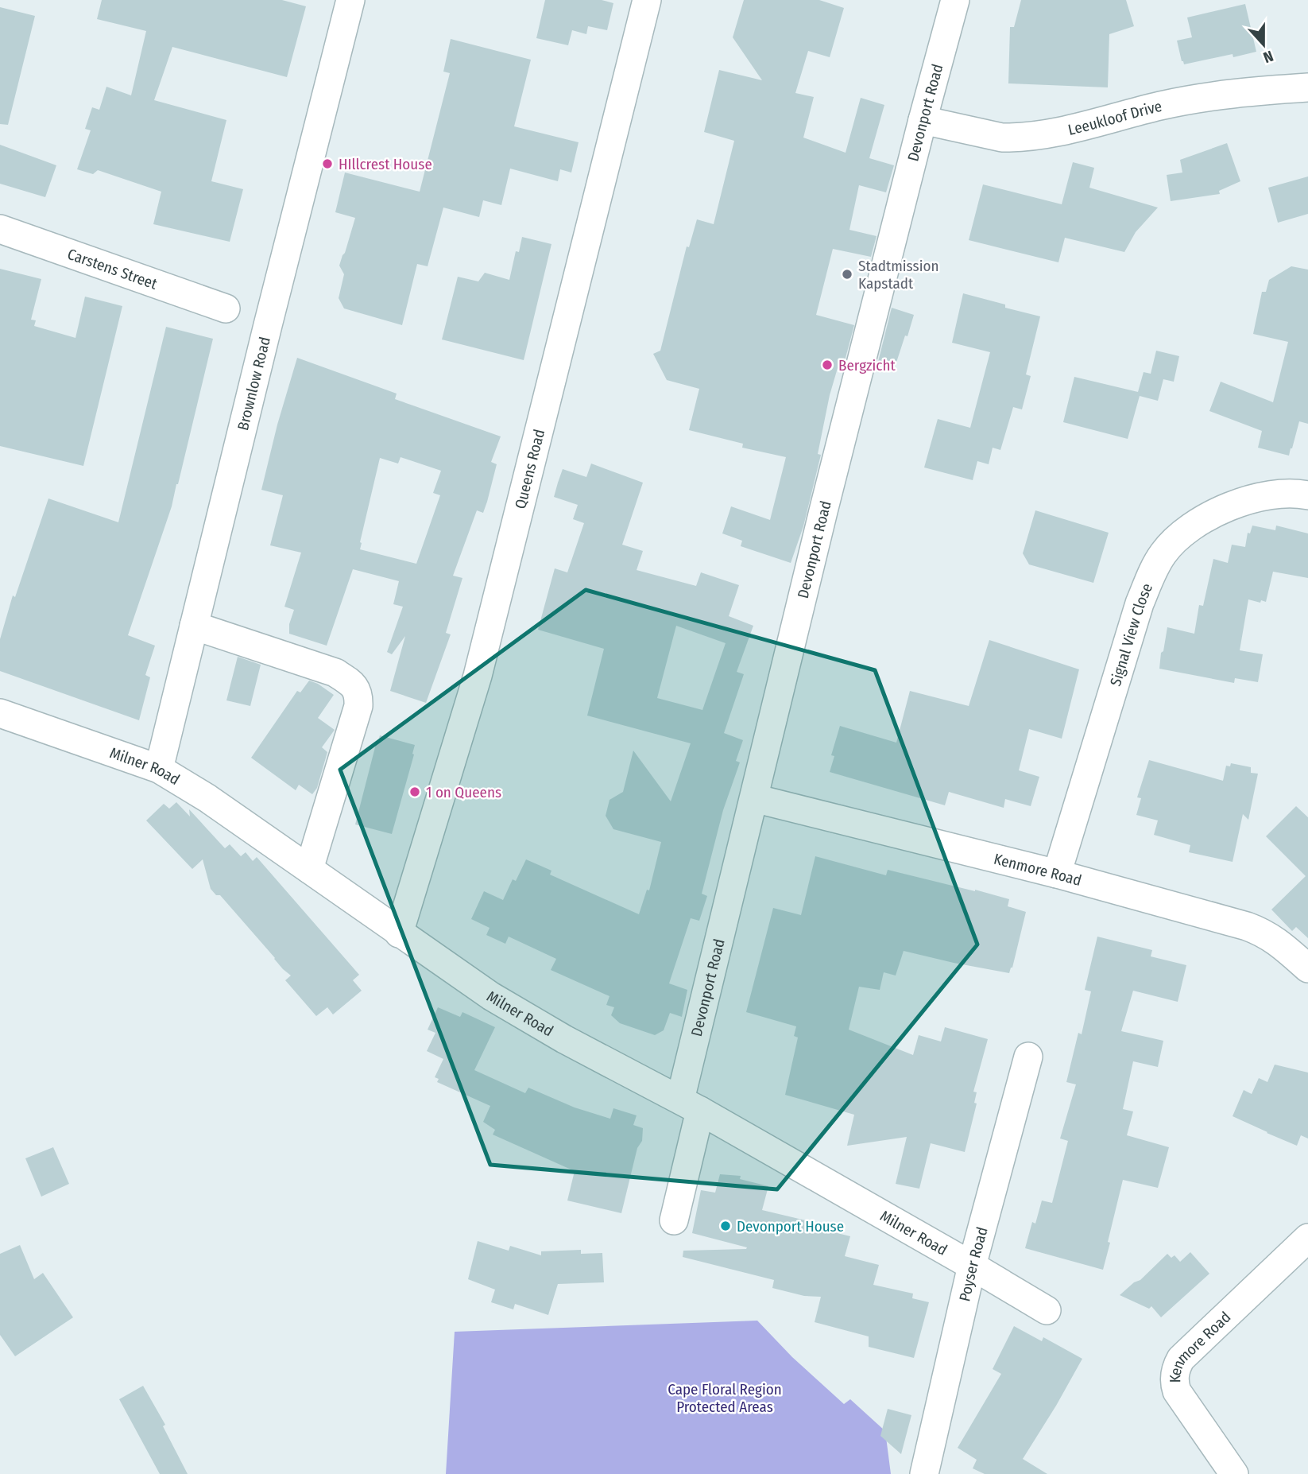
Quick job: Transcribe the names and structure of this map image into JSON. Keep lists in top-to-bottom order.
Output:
{
  "streets": {
    "street": [
      "Devonport Road",
      "Leeukloof Drive",
      "Carstens Street",
      "Brownlow Road",
      "Queens Road",
      "Signal View Close",
      "Milner Road",
      "Kenmore Road",
      "Poyser Road"
    ]
  },
  "crossings": [
    ["Devonport Road", "Leeukloof Drive"],
    ["Devonport Road", "Milner Road"],
    ["Devonport Road", "Kenmore Road"],
    ["Brownlow Road", "Milner Road"],
    ["Queens Road", "Milner Road"],
    ["Signal View Close", "Kenmore Road"],
    ["Milner Road", "Poyser Road"]
  ],
  "parks": ["Cape Floral Region Protected Areas"],
  "places": [
    "HIllcrest House",
    "Stadtmission Kapstadt",
    "Bergzicht",
    "1 on Queens",
    "Devonport House"
  ],
  "north": "bottom"
}
